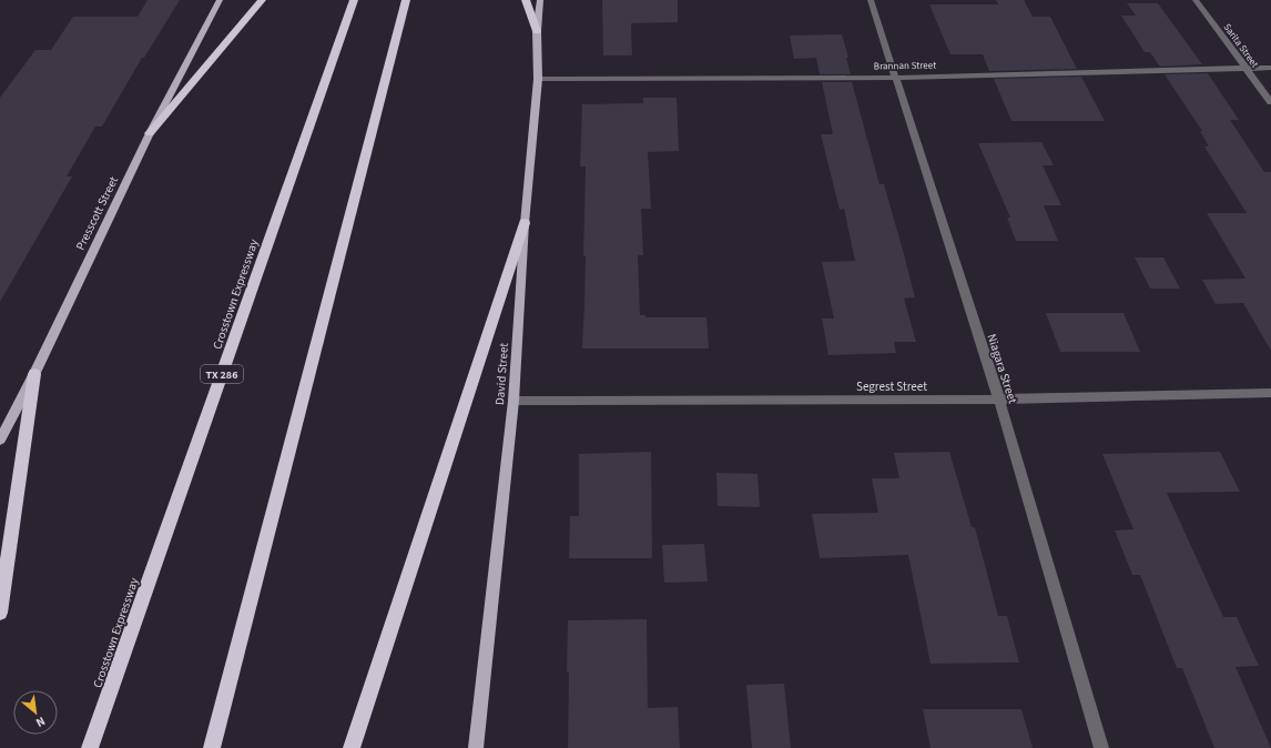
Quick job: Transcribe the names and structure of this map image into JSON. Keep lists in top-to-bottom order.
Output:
{
  "streets": {
    "highway": ["Crosstown Expressway", "TX 286"],
    "main road": ["Presscott Street", "David Street"],
    "street": [
      "Sarita Street",
      "Brannan Street",
      "Niagara Street",
      "Segrest Street"
    ]
  },
  "crossings": [
    ["Sarita Street", "Brannan Street"],
    ["Brannan Street", "Niagara Street"],
    ["Brannan Street", "David Street"],
    ["Niagara Street", "Segrest Street"],
    ["David Street", "Segrest Street"]
  ],
  "north": "bottom right"
}
